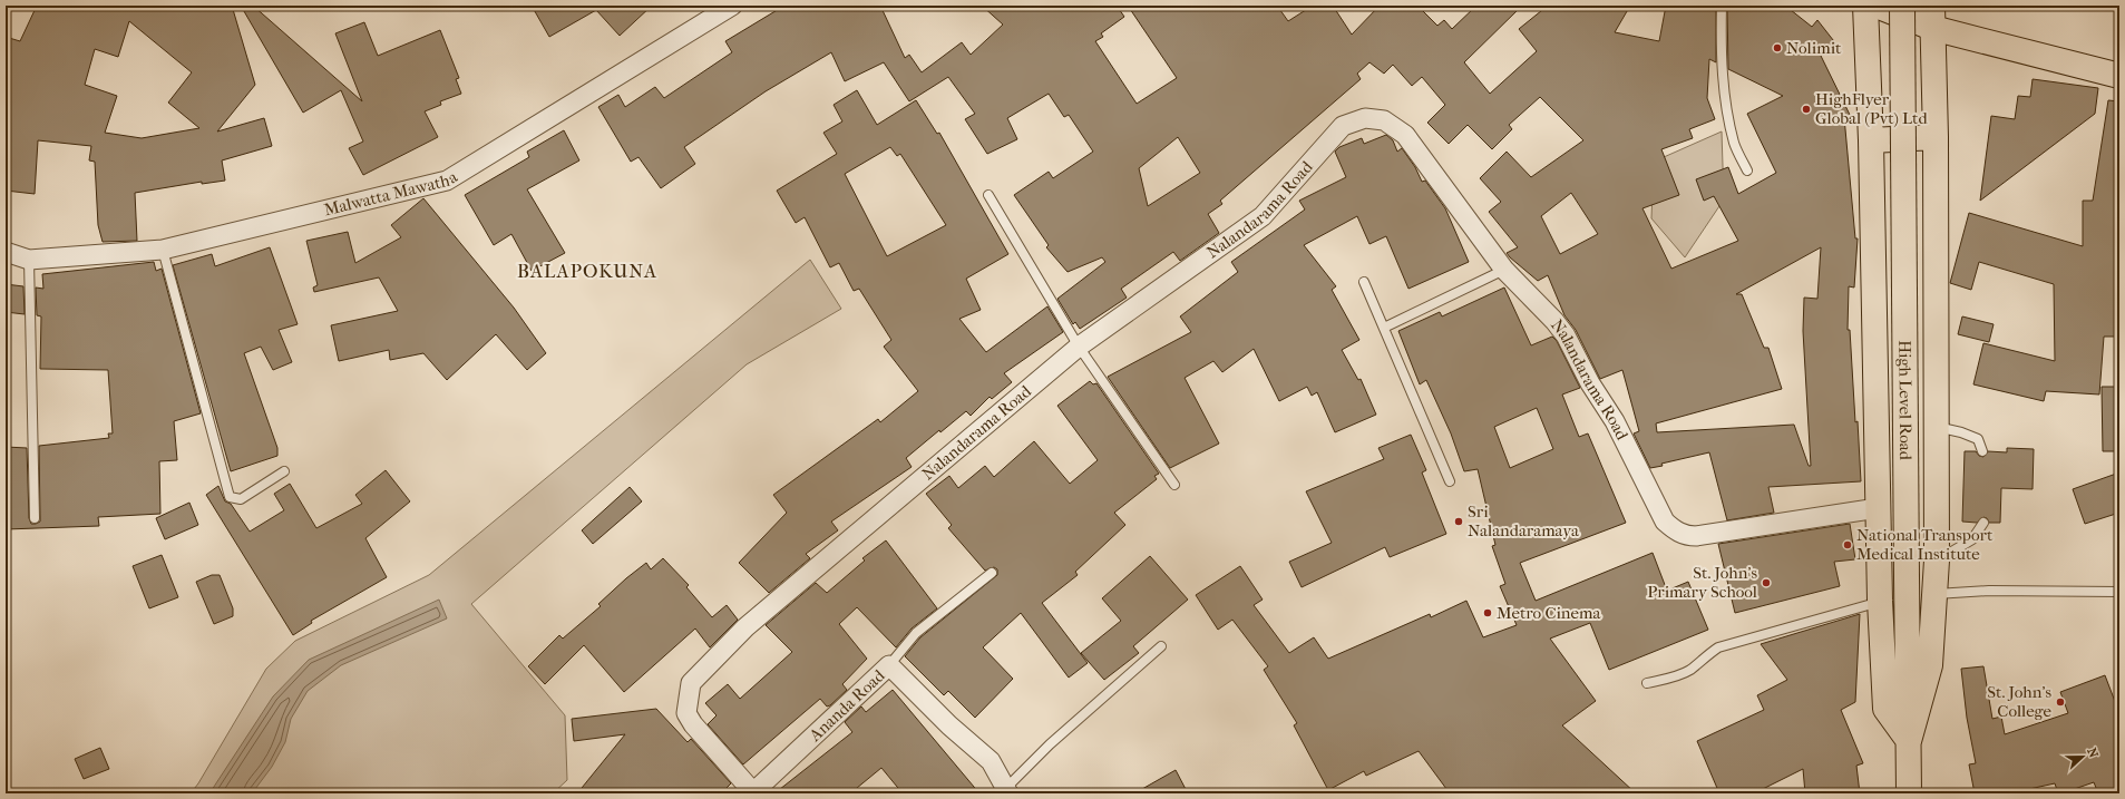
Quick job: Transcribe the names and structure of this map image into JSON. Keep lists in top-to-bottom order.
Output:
{
  "streets": {
    "main road": ["High Level Road"],
    "street": ["Malwatta Mawatha", "Nalandarama Road", "Ananda Road"]
  },
  "crossings": [
    ["Nalandarama Road", "Ananda Road"]
  ],
  "districts": ["BALAPOKUNA"],
  "places": [
    "Nolimit",
    "HighFlyer Global (Pvt) Ltd",
    "Sri Nalandaramaya",
    "National Transport Medical Institute",
    "St. John's Primary School",
    "Metro Cinema",
    "St. John's College"
  ],
  "north": "right"
}
